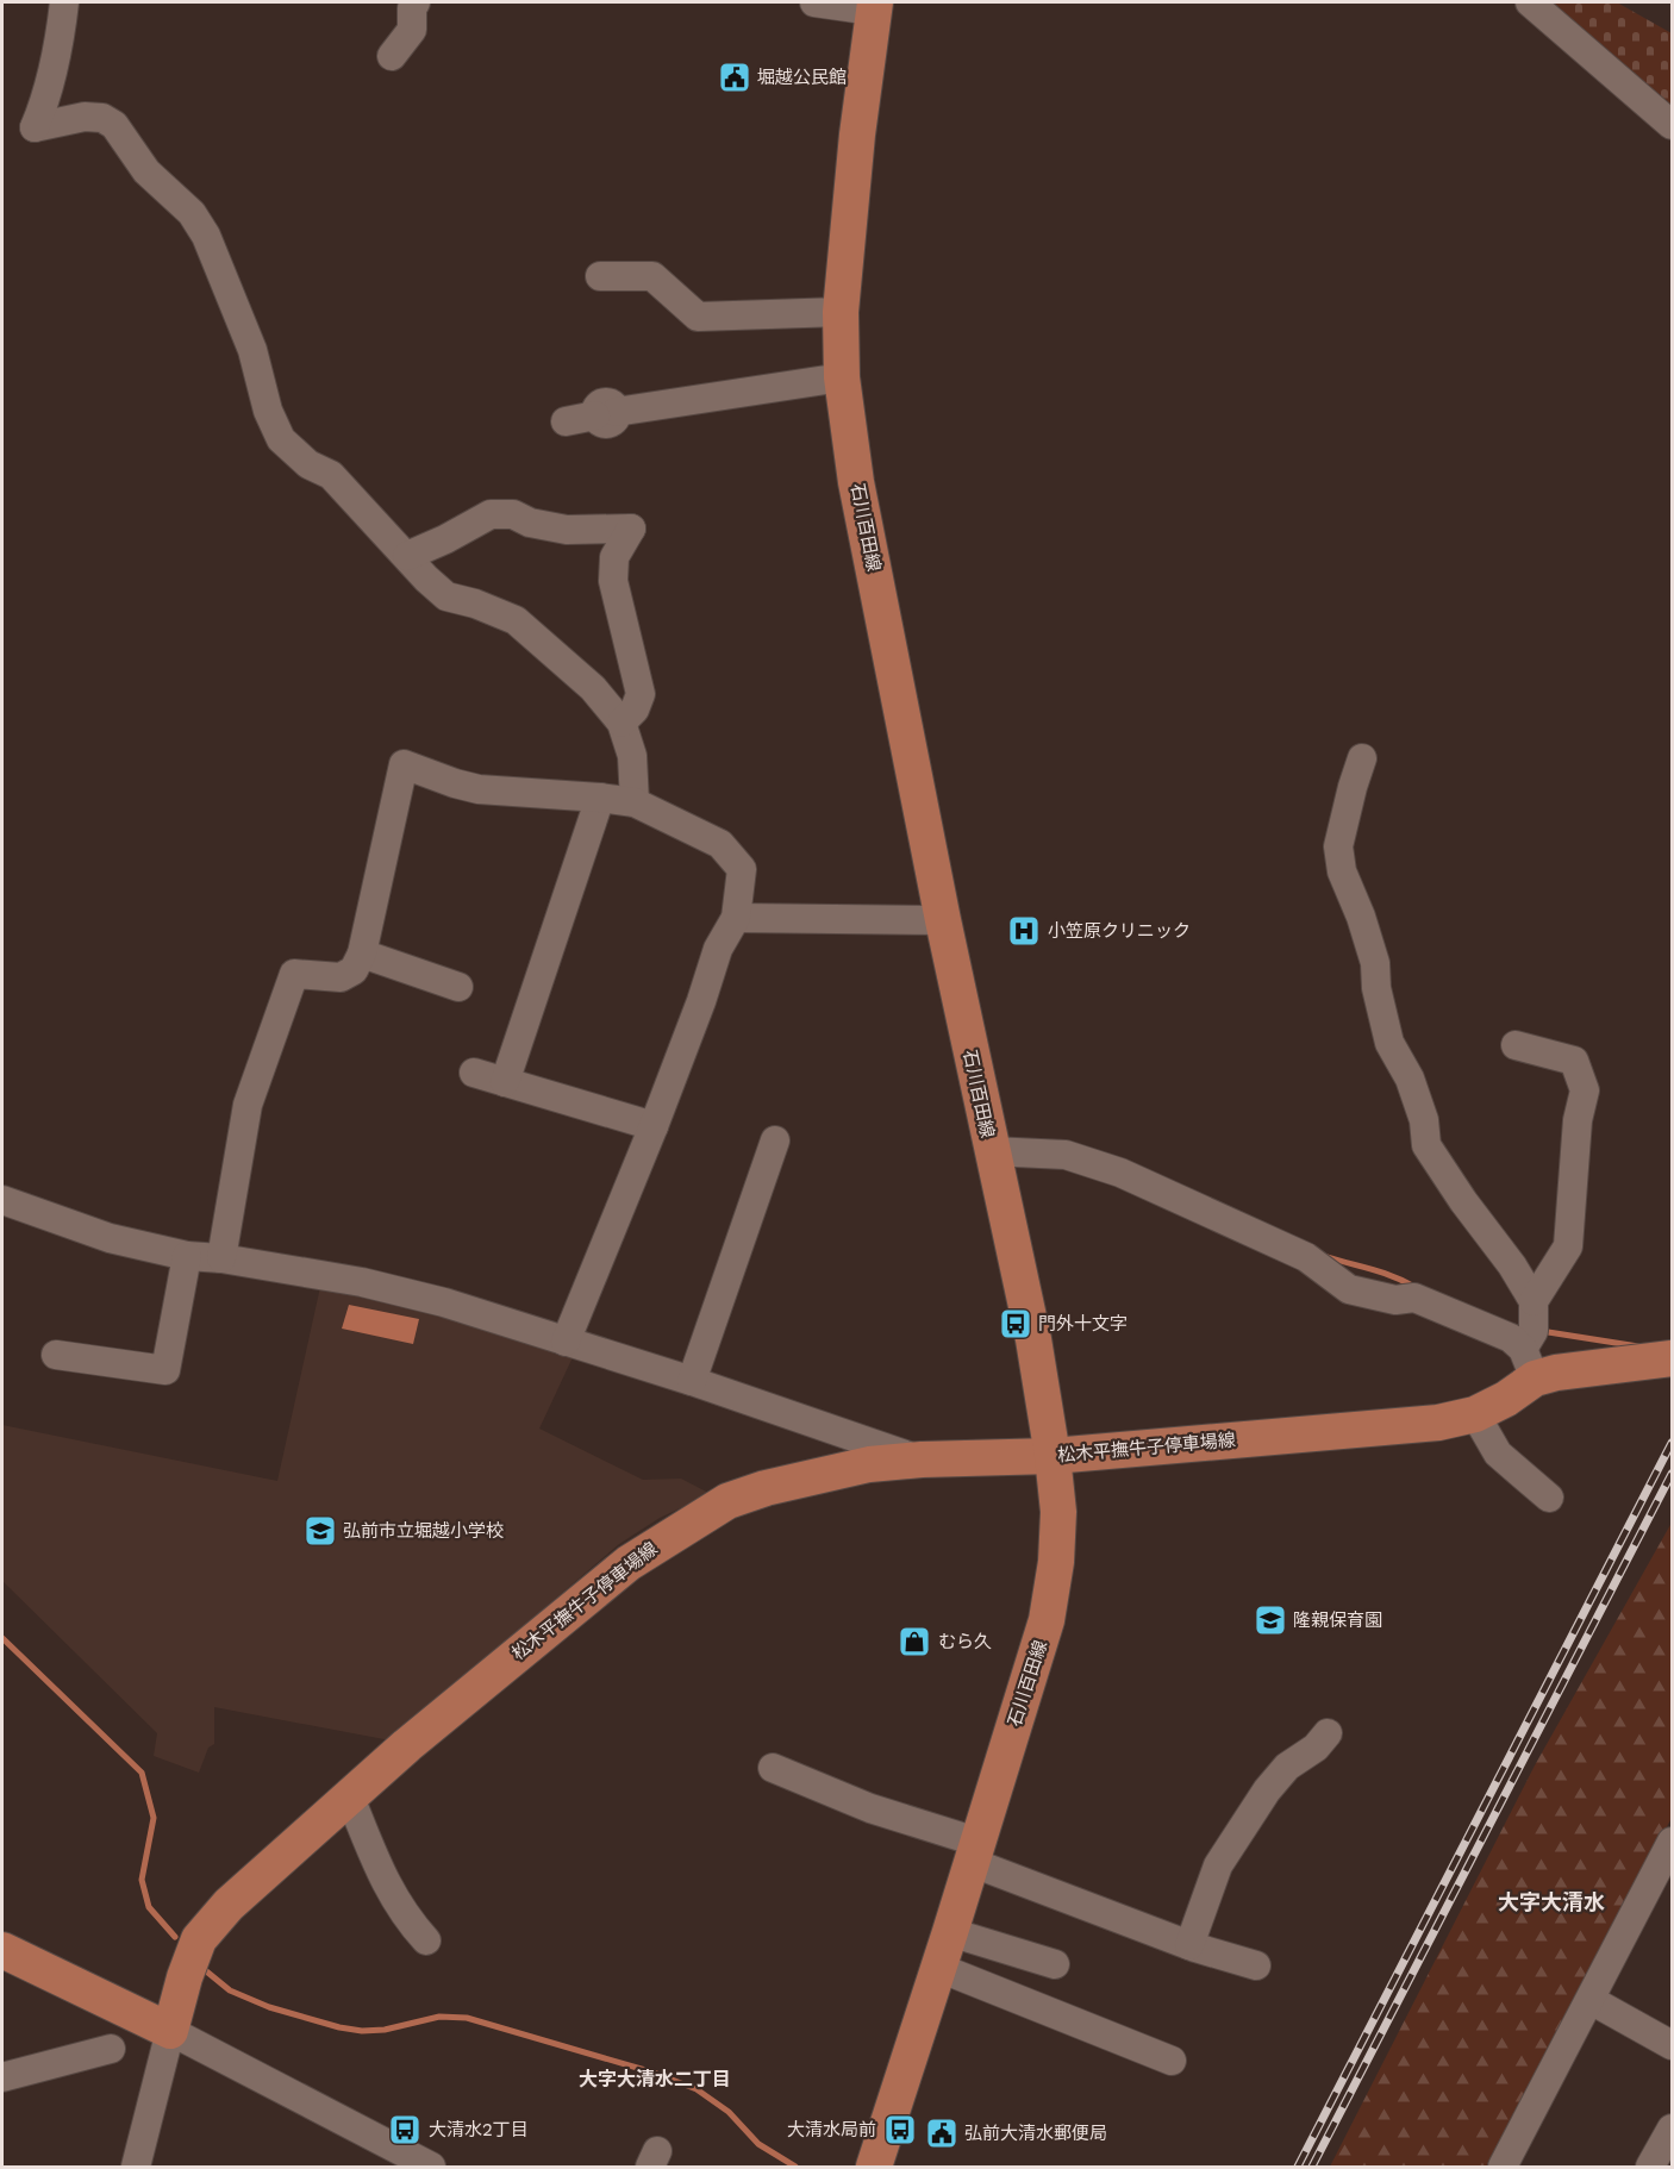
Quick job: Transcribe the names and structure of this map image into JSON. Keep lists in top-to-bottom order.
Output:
{
  "streets": {
    "main road": ["石川百田線", "松木平撫牛子停車場線"]
  },
  "crossings": [
    ["石川百田線", "松木平撫牛子停車場線"]
  ],
  "districts": ["大字大清水", "大字大清水二丁目"],
  "places": {
    "public building": ["堀越公民館", "弘前大清水郵便局"],
    "hospital": ["小笠原クリニック"],
    "bus stop": ["門外十文字", "大清水2丁目", "大清水局前"],
    "school or university": ["弘前市立堀越小学校", "隆親保育園"],
    "shop": ["むら久"]
  }
}
